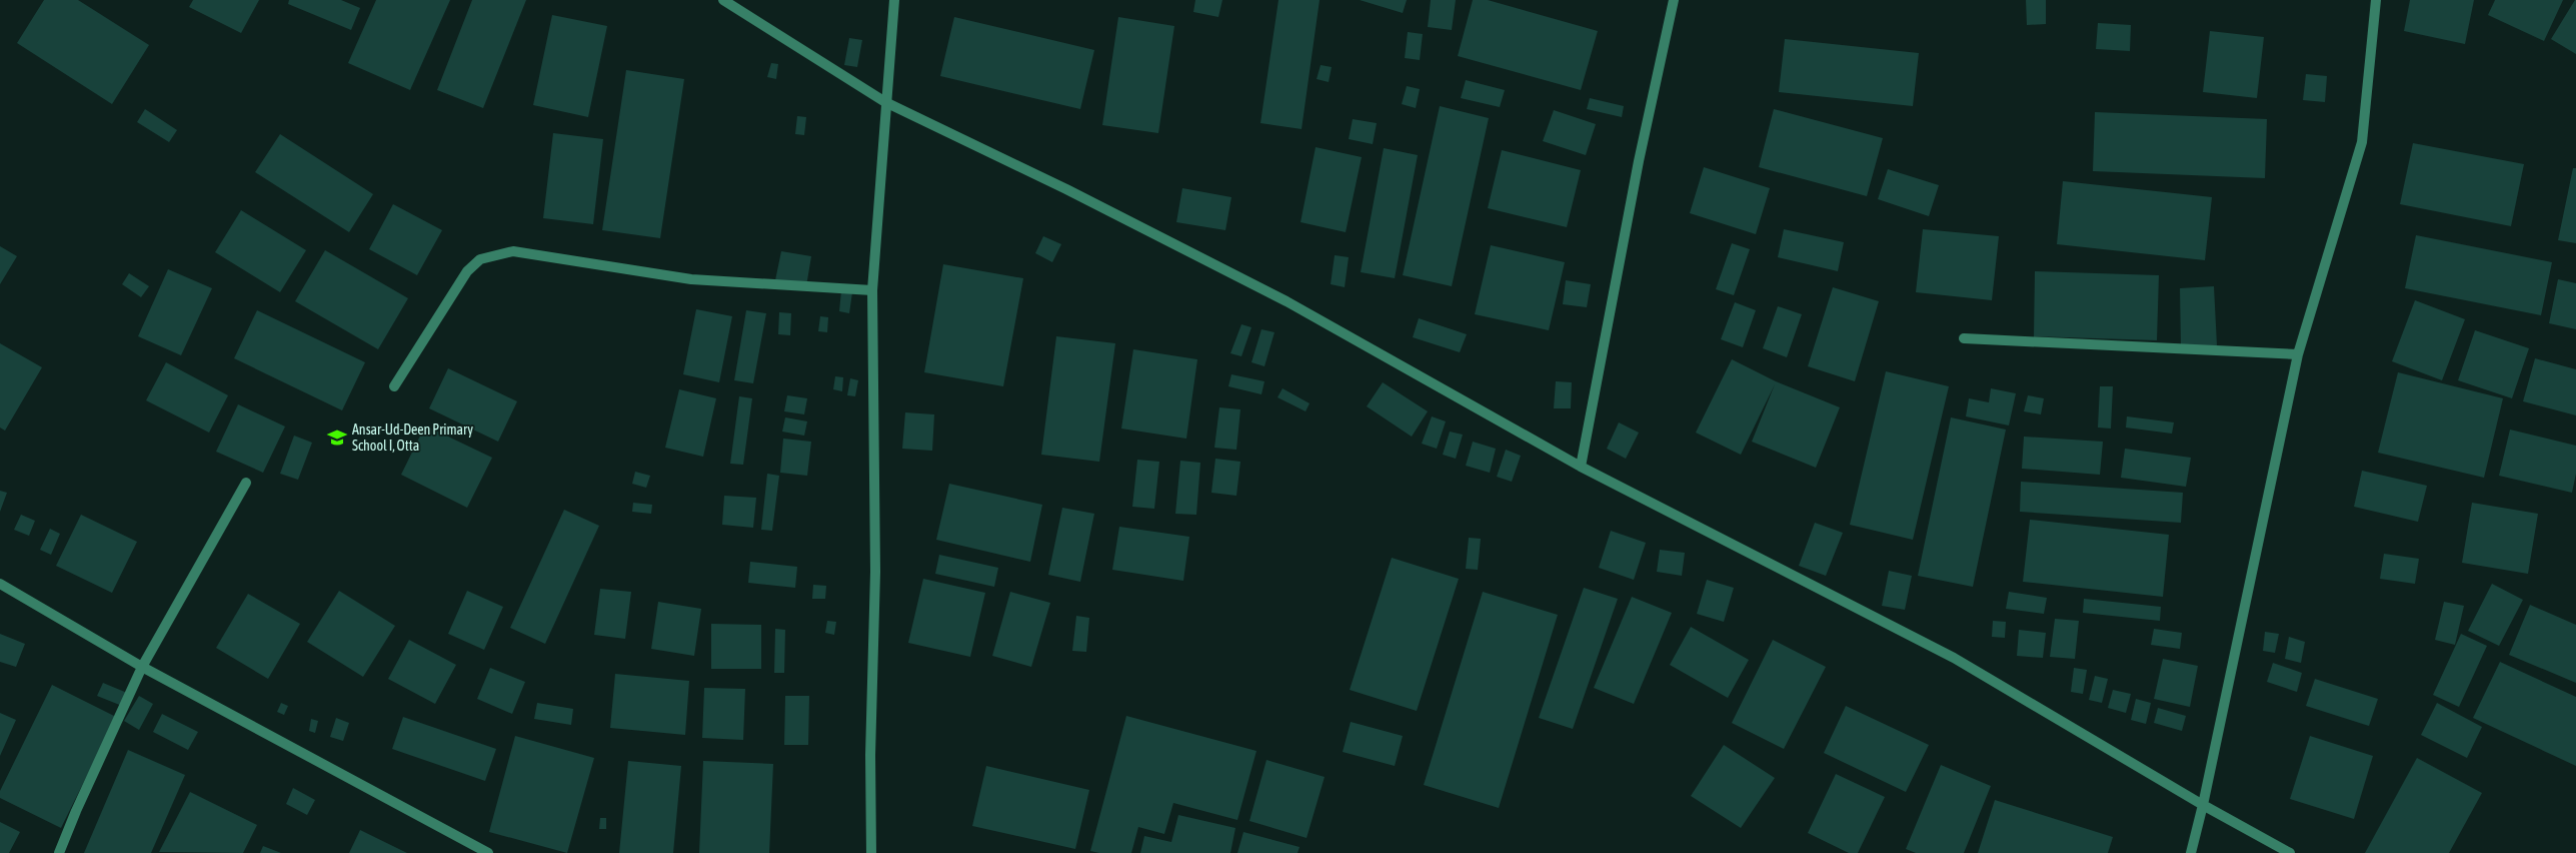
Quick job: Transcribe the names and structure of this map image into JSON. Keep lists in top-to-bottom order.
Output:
{
  "places": {
    "school or university": ["Ansar-Ud-Deen Primary School I, Otta"]
  }
}
